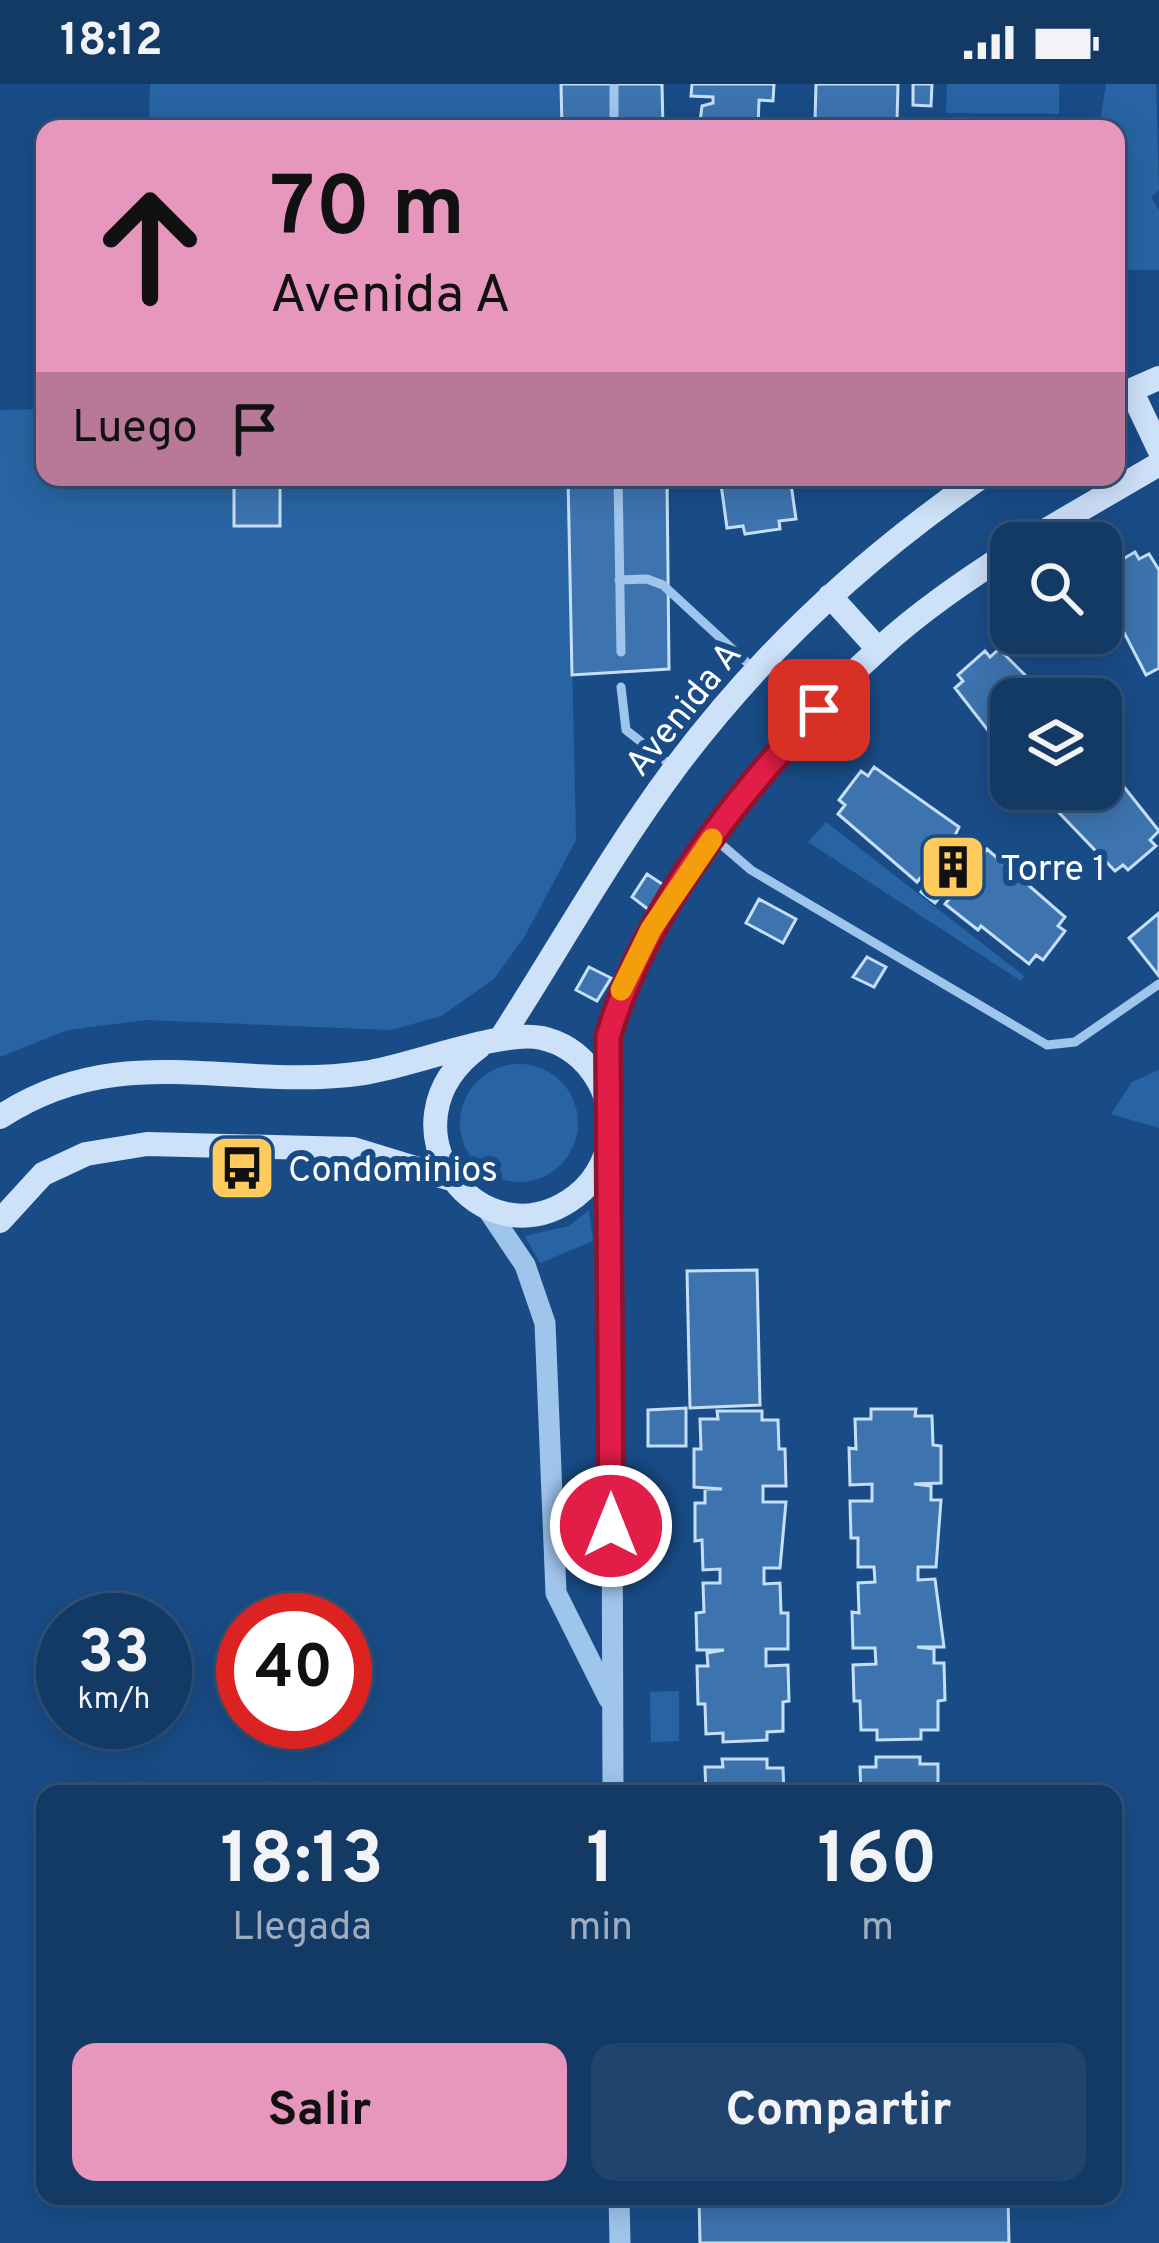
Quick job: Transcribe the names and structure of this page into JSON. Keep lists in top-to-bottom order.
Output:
{
  "streets": {
    "main road": ["Avenida A"]
  },
  "places": {
    "building": ["Torre 1"],
    "bus stop": ["Condominios"]
  },
  "page": {
    "status": "18:12",
    "turn": ["70 m", "Avenida A"],
    "then": "Luego",
    "speed": "33 km/h",
    "limit": "40",
    "eta": [
      "18:13",
      "Llegada",
      "1",
      "min",
      "160",
      "m"
    ],
    "buttons": ["Salir", "Compartir"]
  }
}
